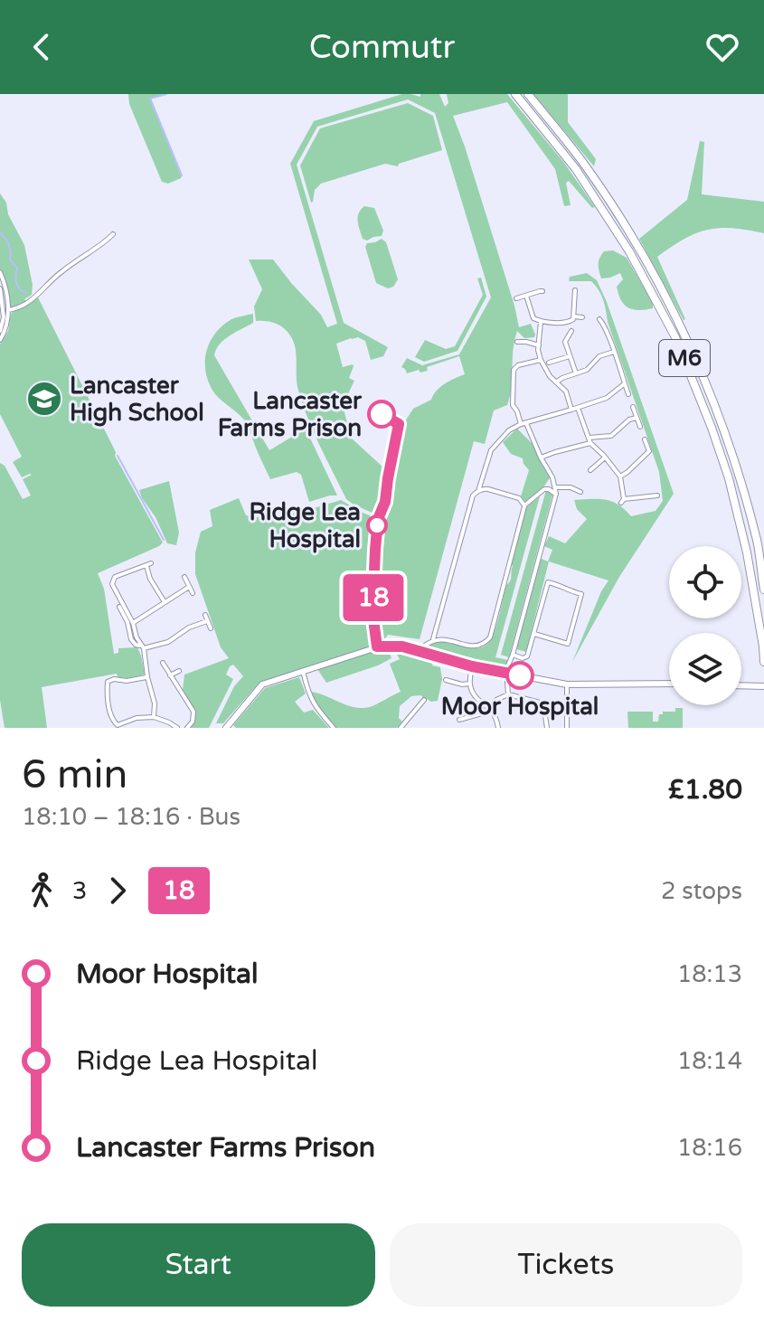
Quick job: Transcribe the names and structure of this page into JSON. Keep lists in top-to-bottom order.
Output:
{
  "streets": {
    "highway": ["M6"]
  },
  "places": {
    "school or university": ["Lancaster High School"],
    "other": ["Lancaster Farms Prison", "Ridge Lea Hospital", "Moor Hospital"]
  },
  "lines": ["bus line 18"],
  "page": {
    "header": "Commutr",
    "on_map": "18",
    "heading": ["6 min", "18:10 – 18:16 · Bus", "£1.80"],
    "legs": ["3", "18", "2 stops"],
    "list": [
      {
        "name": "Moor Hospital",
        "value": "18:13"
      },
      {
        "name": "Ridge Lea Hospital",
        "value": "18:14"
      },
      {
        "name": "Lancaster Farms Prison",
        "value": "18:16"
      }
    ],
    "buttons": ["Start", "Tickets"]
  }
}
